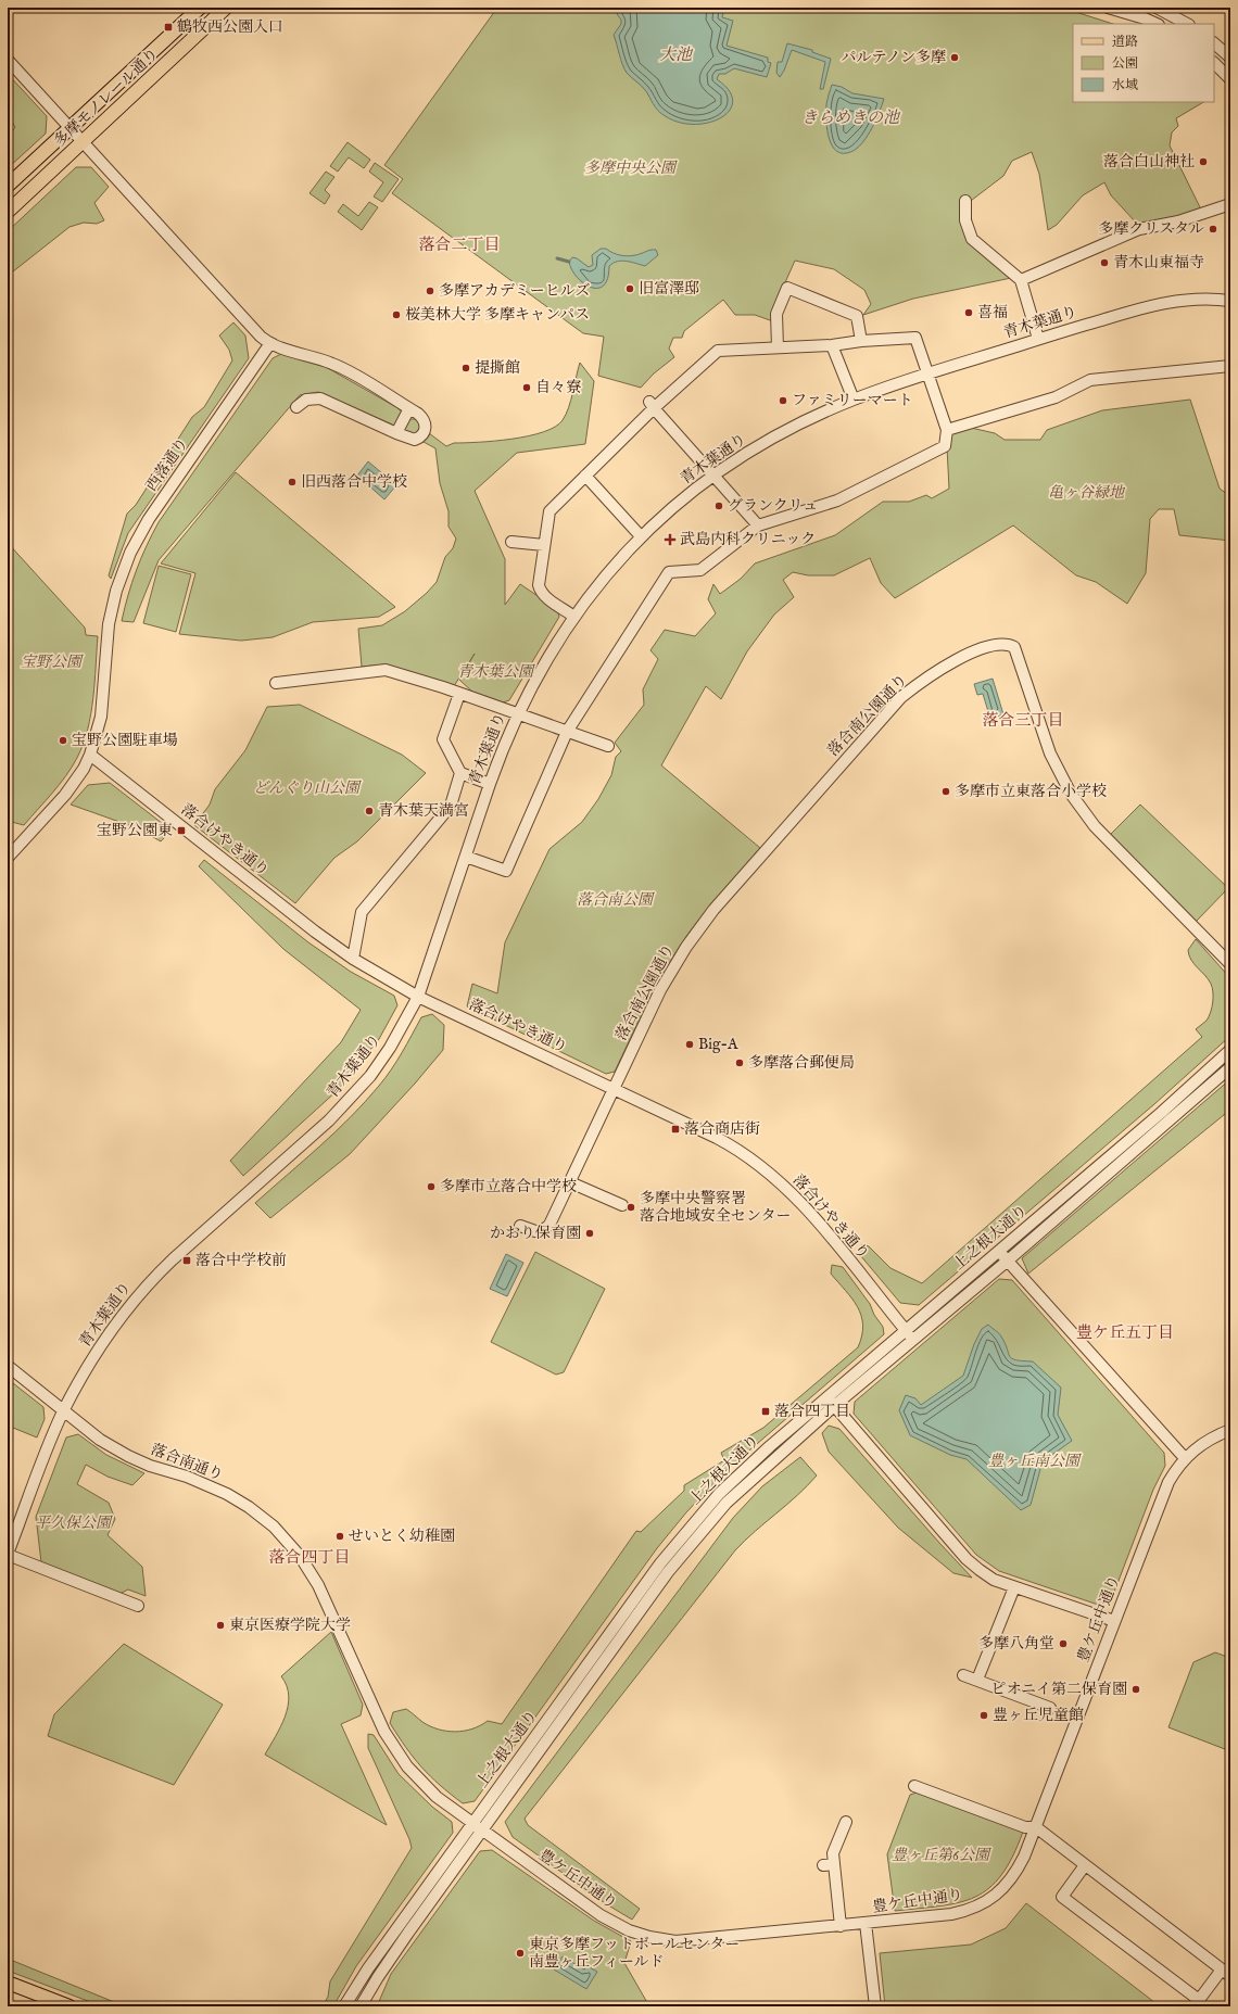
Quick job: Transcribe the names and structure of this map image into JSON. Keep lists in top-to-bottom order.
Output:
{
  "streets": {
    "main road": ["多摩モノレール通り"],
    "street": [
      "青木葉通り",
      "西落通り",
      "落合南公園通り",
      "落合けやき通り",
      "上之根大通り",
      "落合南通り",
      "豊ケ丘中通り"
    ]
  },
  "crossings": [
    ["青木葉通り", "落合けやき通り"],
    ["青木葉通り", "落合南通り"],
    ["西落通り", "落合けやき通り"],
    ["落合南公園通り", "落合けやき通り"],
    ["落合けやき通り", "上之根大通り"],
    ["上之根大通り", "落合南通り"],
    ["上之根大通り", "豊ケ丘中通り"],
    ["落合南通り", "豊ケ丘中通り"]
  ],
  "districts": [
    "落合二丁目",
    "落合三丁目",
    "豊ケ丘五丁目",
    "落合四丁目"
  ],
  "water": ["大池", "きらめきの池"],
  "parks": [
    "多摩中央公園",
    "亀ヶ谷緑地",
    "宝野公園",
    "青木葉公園",
    "どんぐり山公園",
    "落合南公園",
    "豊ヶ丘南公園",
    "平久保公園",
    "豊ヶ丘第6公園"
  ],
  "places": {
    "transit": [
      "鶴牧西公園入口",
      "宝野公園東",
      "落合商店街",
      "落合中学校前",
      "落合四丁目"
    ],
    "other": [
      "パルテノン多摩",
      "落合白山神社",
      "多摩クリスタル",
      "青木山東福寺",
      "旧富澤邸",
      "多摩アカデミーヒルズ",
      "喜福",
      "桜美林大学 多摩キャンパス",
      "提撕館",
      "自々寮",
      "ファミリーマート",
      "旧西落合中学校",
      "グランクリュ",
      "宝野公園駐車場",
      "多摩市立東落合小学校",
      "青木葉天満宮",
      "Big-A",
      "多摩落合郵便局",
      "多摩市立落合中学校",
      "多摩中央警察署 落合地域安全センター",
      "かおり保育園",
      "せいとく幼稚園",
      "東京医療学院大学",
      "多摩八角堂",
      "ピオニイ第二保育園",
      "豊ヶ丘児童館",
      "東京多摩フットボールセンター 南豊ヶ丘フィールド"
    ],
    "health": ["武島内科クリニック"]
  },
  "legend": ["道路", "公園", "水域"]
}
